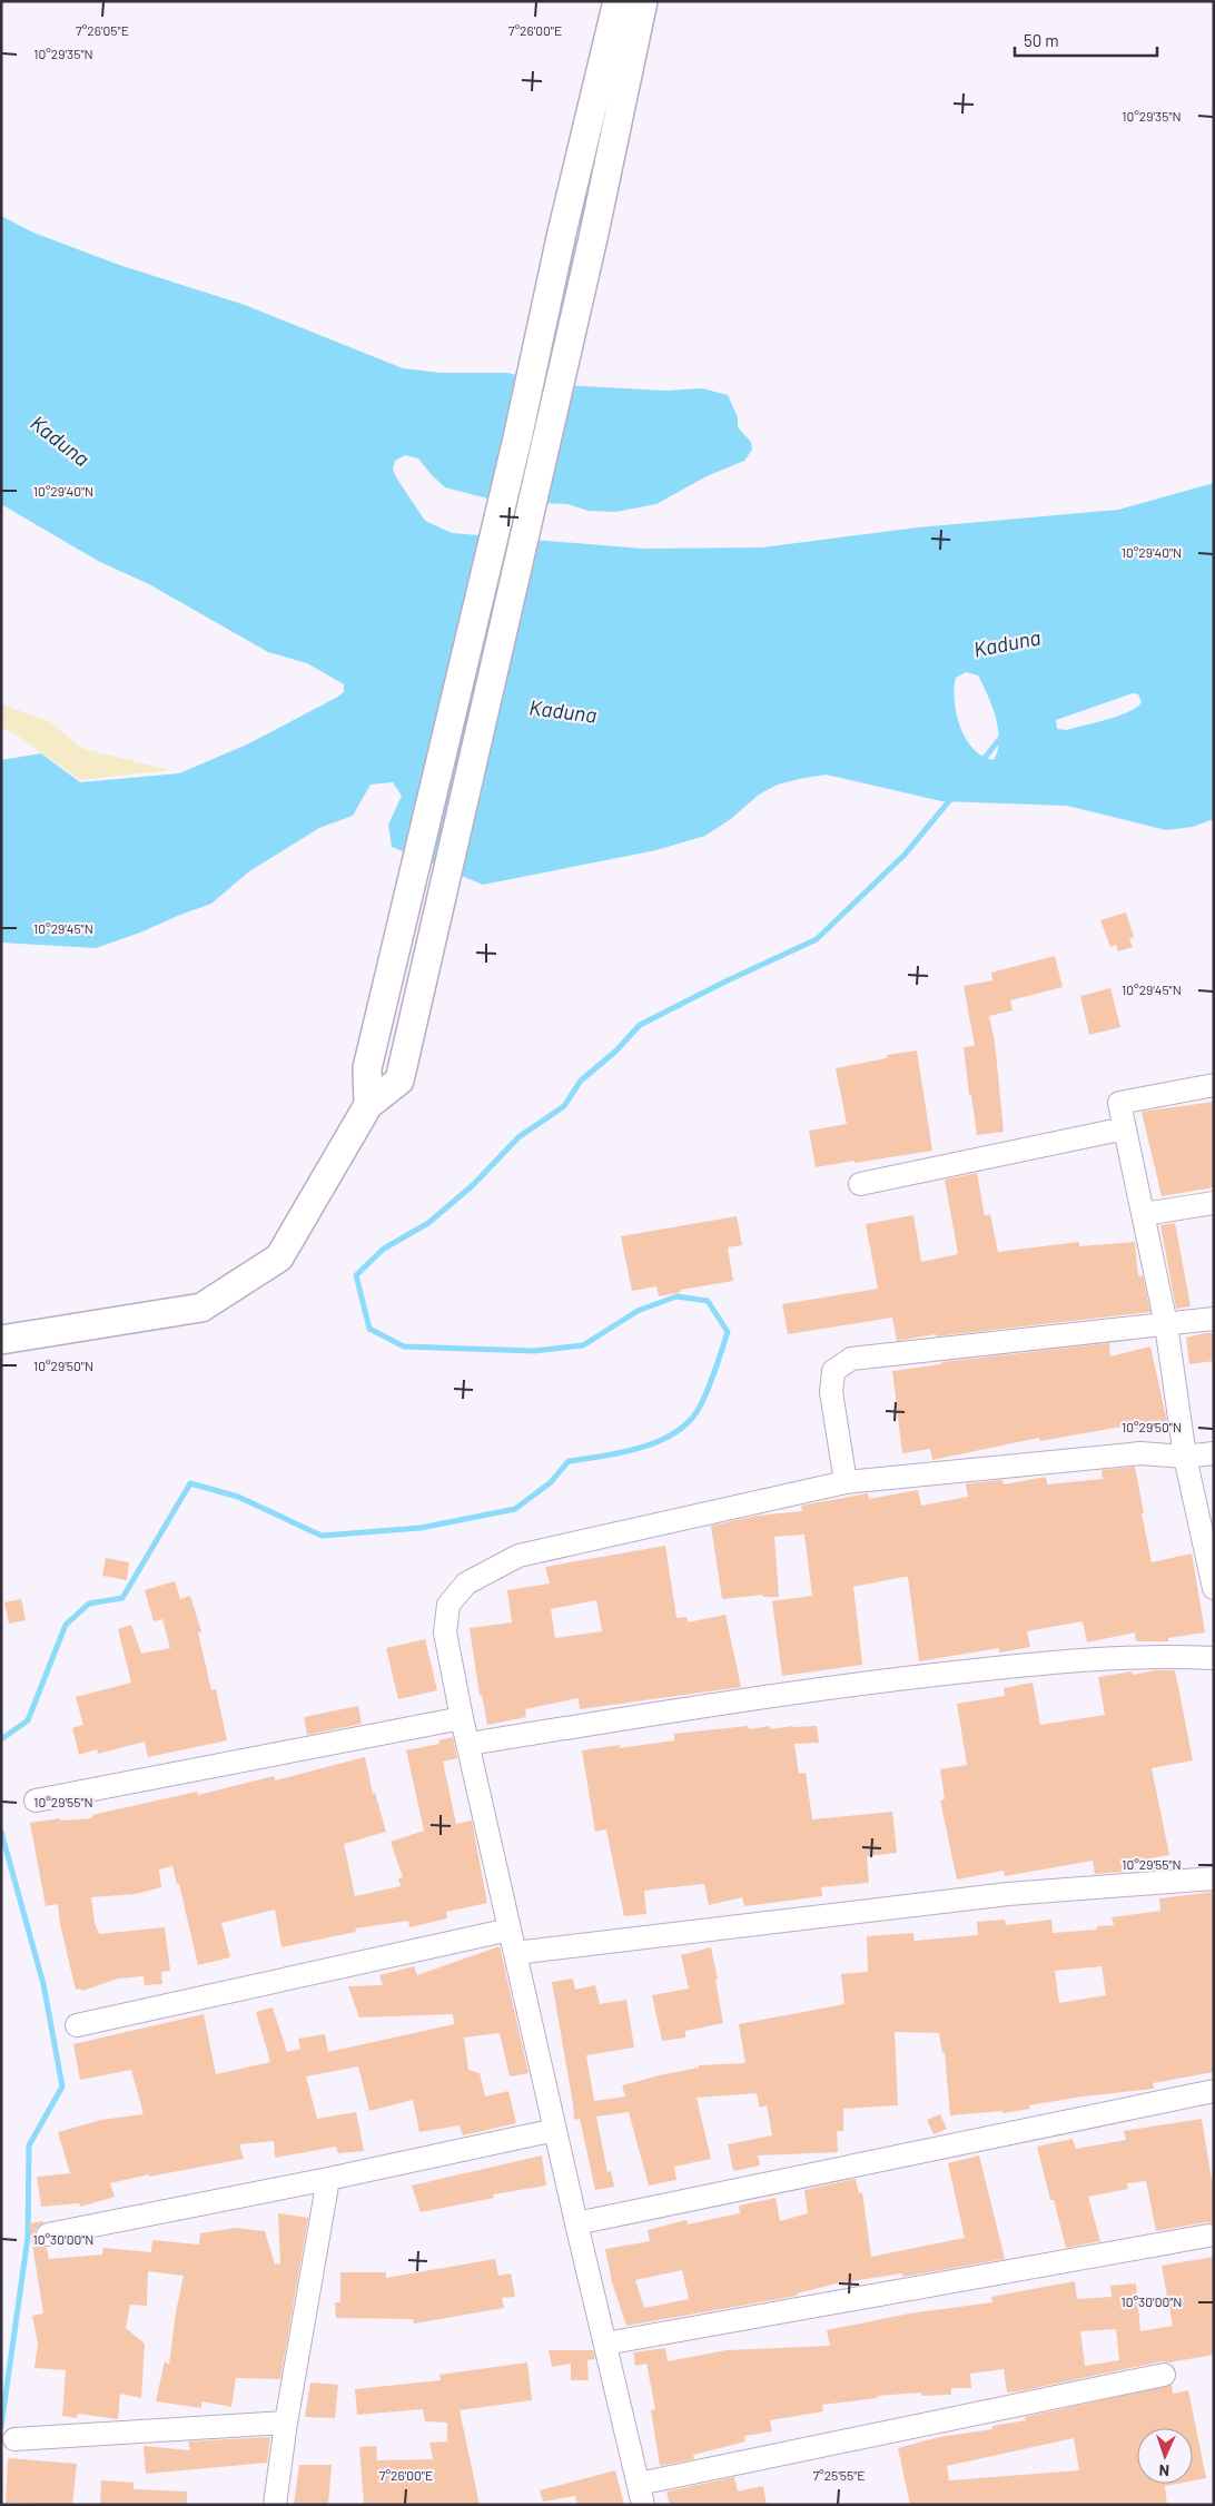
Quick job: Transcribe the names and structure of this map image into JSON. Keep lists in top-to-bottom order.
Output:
{
  "water": ["Kaduna"],
  "scale_bar": "50 m",
  "north": "bottom",
  "coordinates": [
    "7°26'05\"E",
    "7°26'00\"E",
    "10°29'35\"N",
    "10°29'40\"N",
    "10°29'45\"N",
    "10°29'50\"N",
    "10°29'55\"N",
    "10°30'00\"N",
    "7°25'55\"E"
  ]
}
